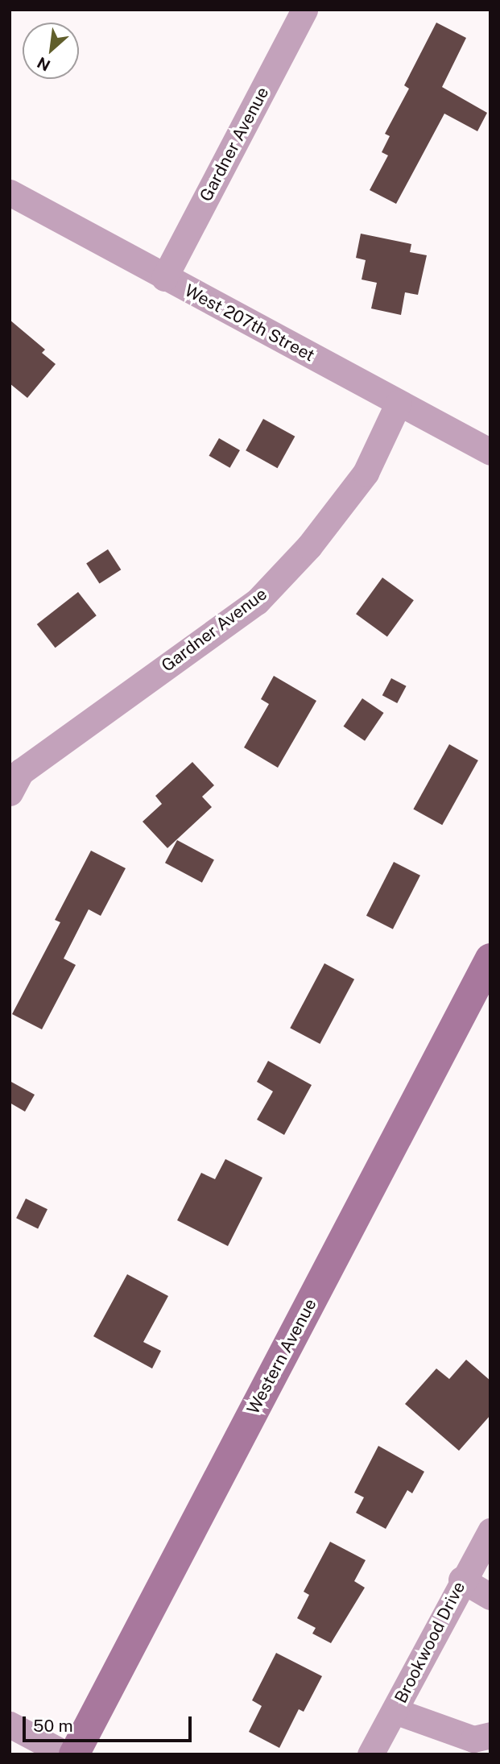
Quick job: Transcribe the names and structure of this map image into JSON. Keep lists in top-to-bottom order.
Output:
{
  "streets": {
    "main road": ["Western Avenue"],
    "street": ["Gardner Avenue", "West 207th Street", "Brookwood Drive"]
  },
  "crossings": [
    ["Gardner Avenue", "West 207th Street"]
  ],
  "scale_bar": "50 m",
  "north": "bottom left"
}
